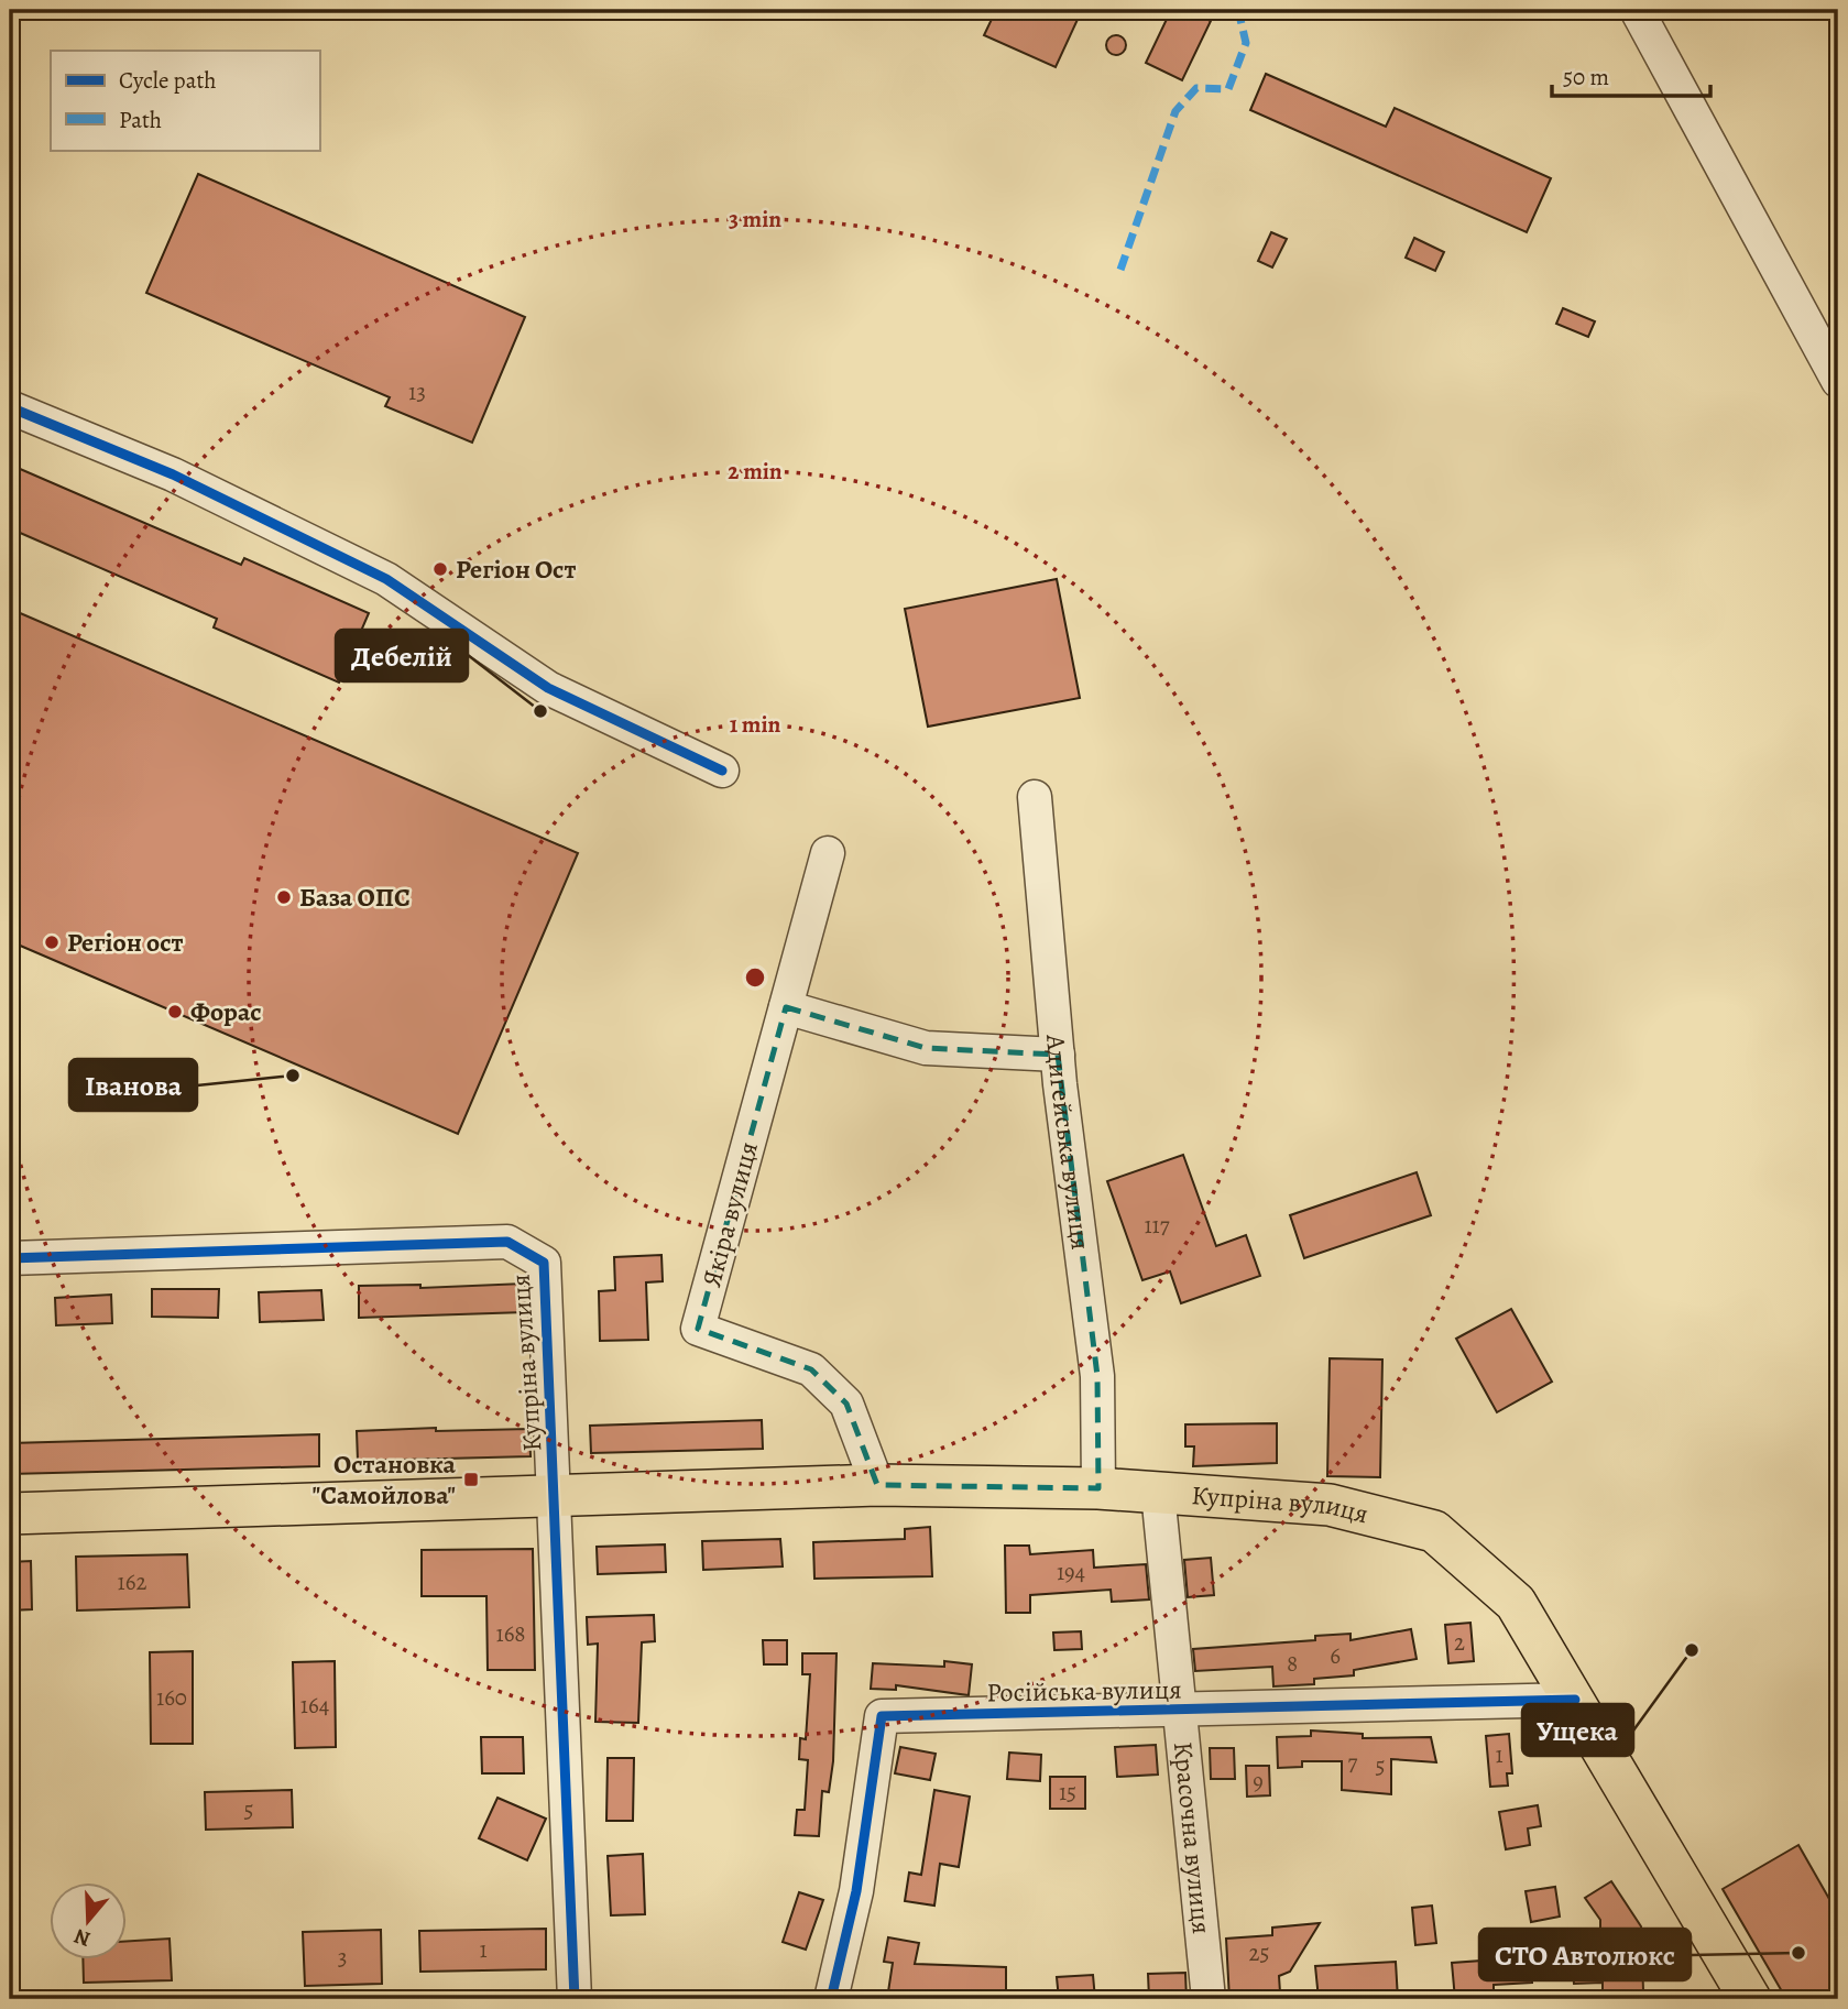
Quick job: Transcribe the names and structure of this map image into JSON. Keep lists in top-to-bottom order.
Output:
{
  "streets": {
    "main road": ["Купріна вулиця"],
    "street": [
      "Адигейська вулиця",
      "Якіра вулиця",
      "Російська вулиця",
      "Красочна вулиця"
    ]
  },
  "crossings": [
    ["Адигейська вулиця", "Купріна вулиця"],
    ["Якіра вулиця", "Купріна вулиця"],
    ["Купріна вулиця", "Російська вулиця"],
    ["Купріна вулиця", "Красочна вулиця"],
    ["Російська вулиця", "Красочна вулиця"]
  ],
  "places": {
    "other": [
      "Регіон Ост",
      "Дебелій",
      "База ОПС",
      "Регіон ост",
      "Форас",
      "Іванова",
      "Ущека",
      "СТО Автолюкс"
    ],
    "transit": ["Остановка \"Самойлова\""]
  },
  "house_numbers": [
    "13",
    "117",
    "194",
    "162",
    "168",
    "2",
    "6",
    "8",
    "160",
    "164",
    "1",
    "7",
    "5",
    "9",
    "15",
    "5",
    "1",
    "25",
    "3"
  ],
  "legend": ["Cycle path", "Path"],
  "scale_bar": "50 m",
  "north": "bottom",
  "rings": ["3 min", "2 min", "1 min"]
}
